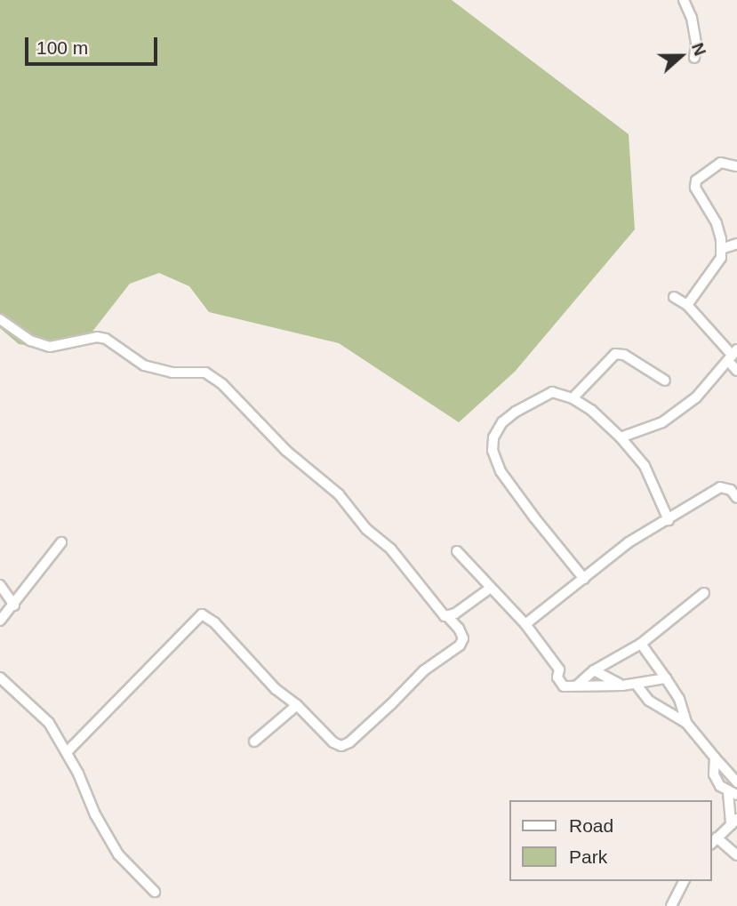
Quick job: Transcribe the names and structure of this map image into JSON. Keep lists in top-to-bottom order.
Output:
{
  "legend": ["Road", "Park"],
  "scale_bar": "100 m",
  "north": "right"
}
